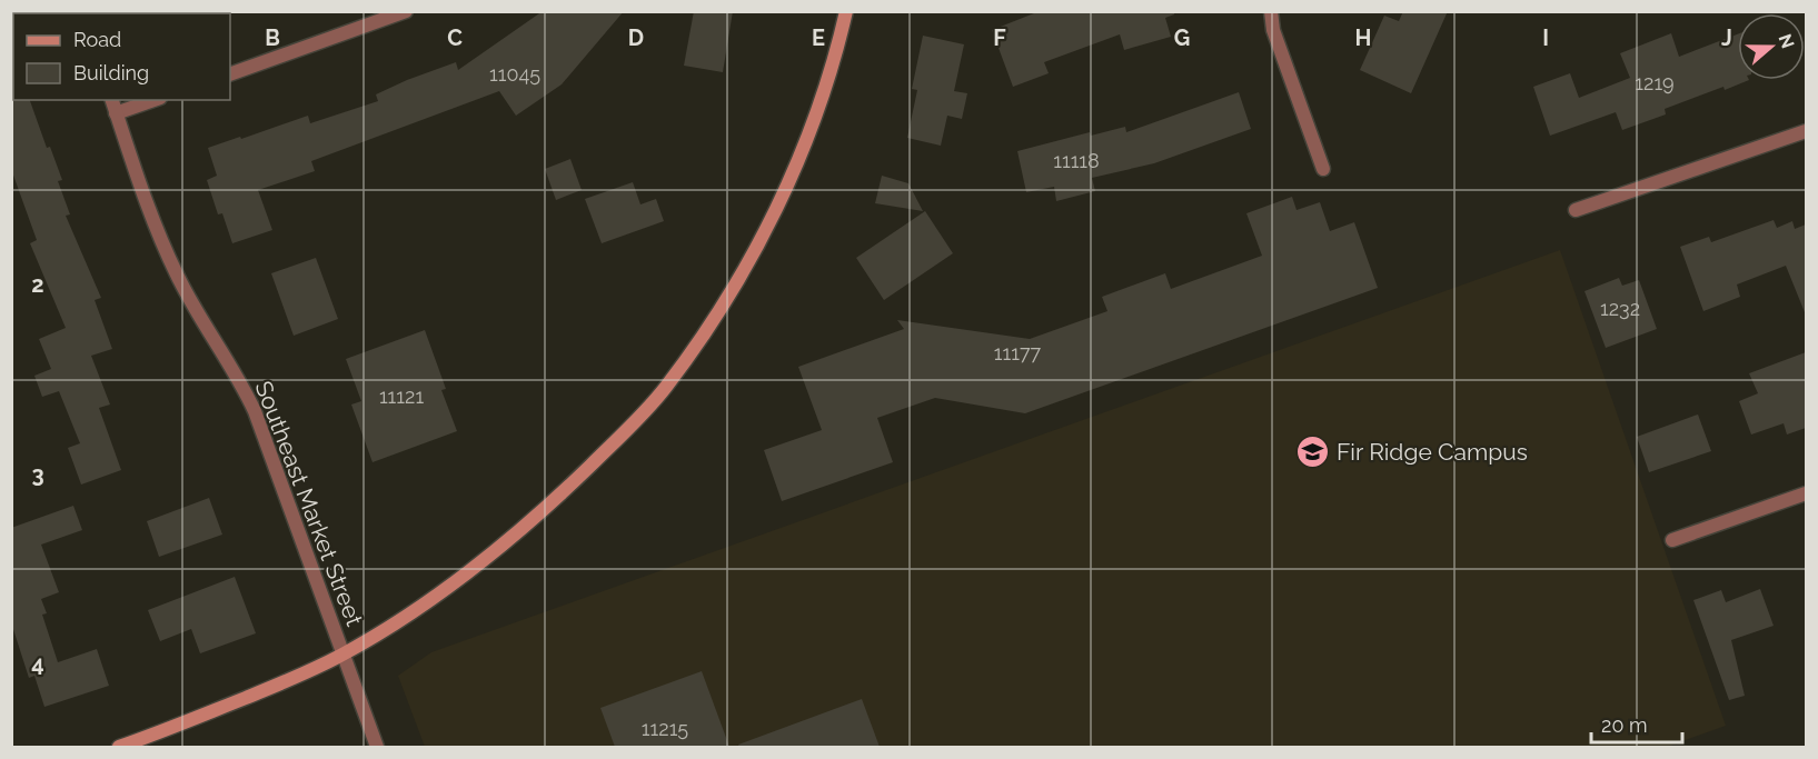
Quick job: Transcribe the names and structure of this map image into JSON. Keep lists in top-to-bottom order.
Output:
{
  "streets": {
    "street": ["Southeast Market Street"]
  },
  "places": {
    "school or university": ["Fir Ridge Campus"]
  },
  "house_numbers": [
    "11045",
    "1219",
    "11118",
    "1232",
    "11177",
    "11121",
    "11215"
  ],
  "legend": ["Road", "Building"],
  "scale_bar": "20 m",
  "north": "right",
  "grid": {
    "columns": [
      "B",
      "C",
      "D",
      "E",
      "F",
      "G",
      "H",
      "I",
      "J"
    ],
    "rows": ["2", "3", "4"]
  }
}
